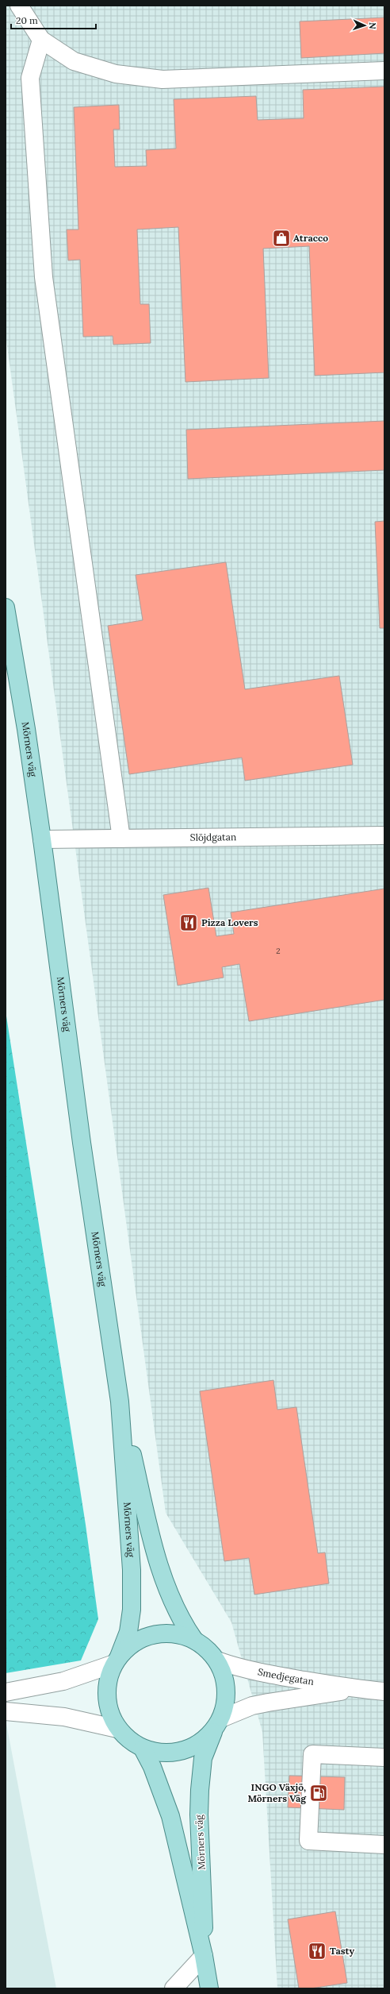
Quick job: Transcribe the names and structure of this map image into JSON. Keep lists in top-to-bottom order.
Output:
{
  "streets": {
    "main road": ["Mörners väg"],
    "street": ["Slöjdgatan", "Smedjegatan"]
  },
  "crossings": [
    ["Mörners väg", "Slöjdgatan"],
    ["Mörners väg", "Smedjegatan"]
  ],
  "places": {
    "shop": ["Atracco"],
    "restaurant": ["Pizza Lovers", "Tasty"],
    "fuel station": ["INGO Växjö, Mörners Väg"]
  },
  "house_numbers": ["2"],
  "scale_bar": "20 m",
  "north": "right"
}
